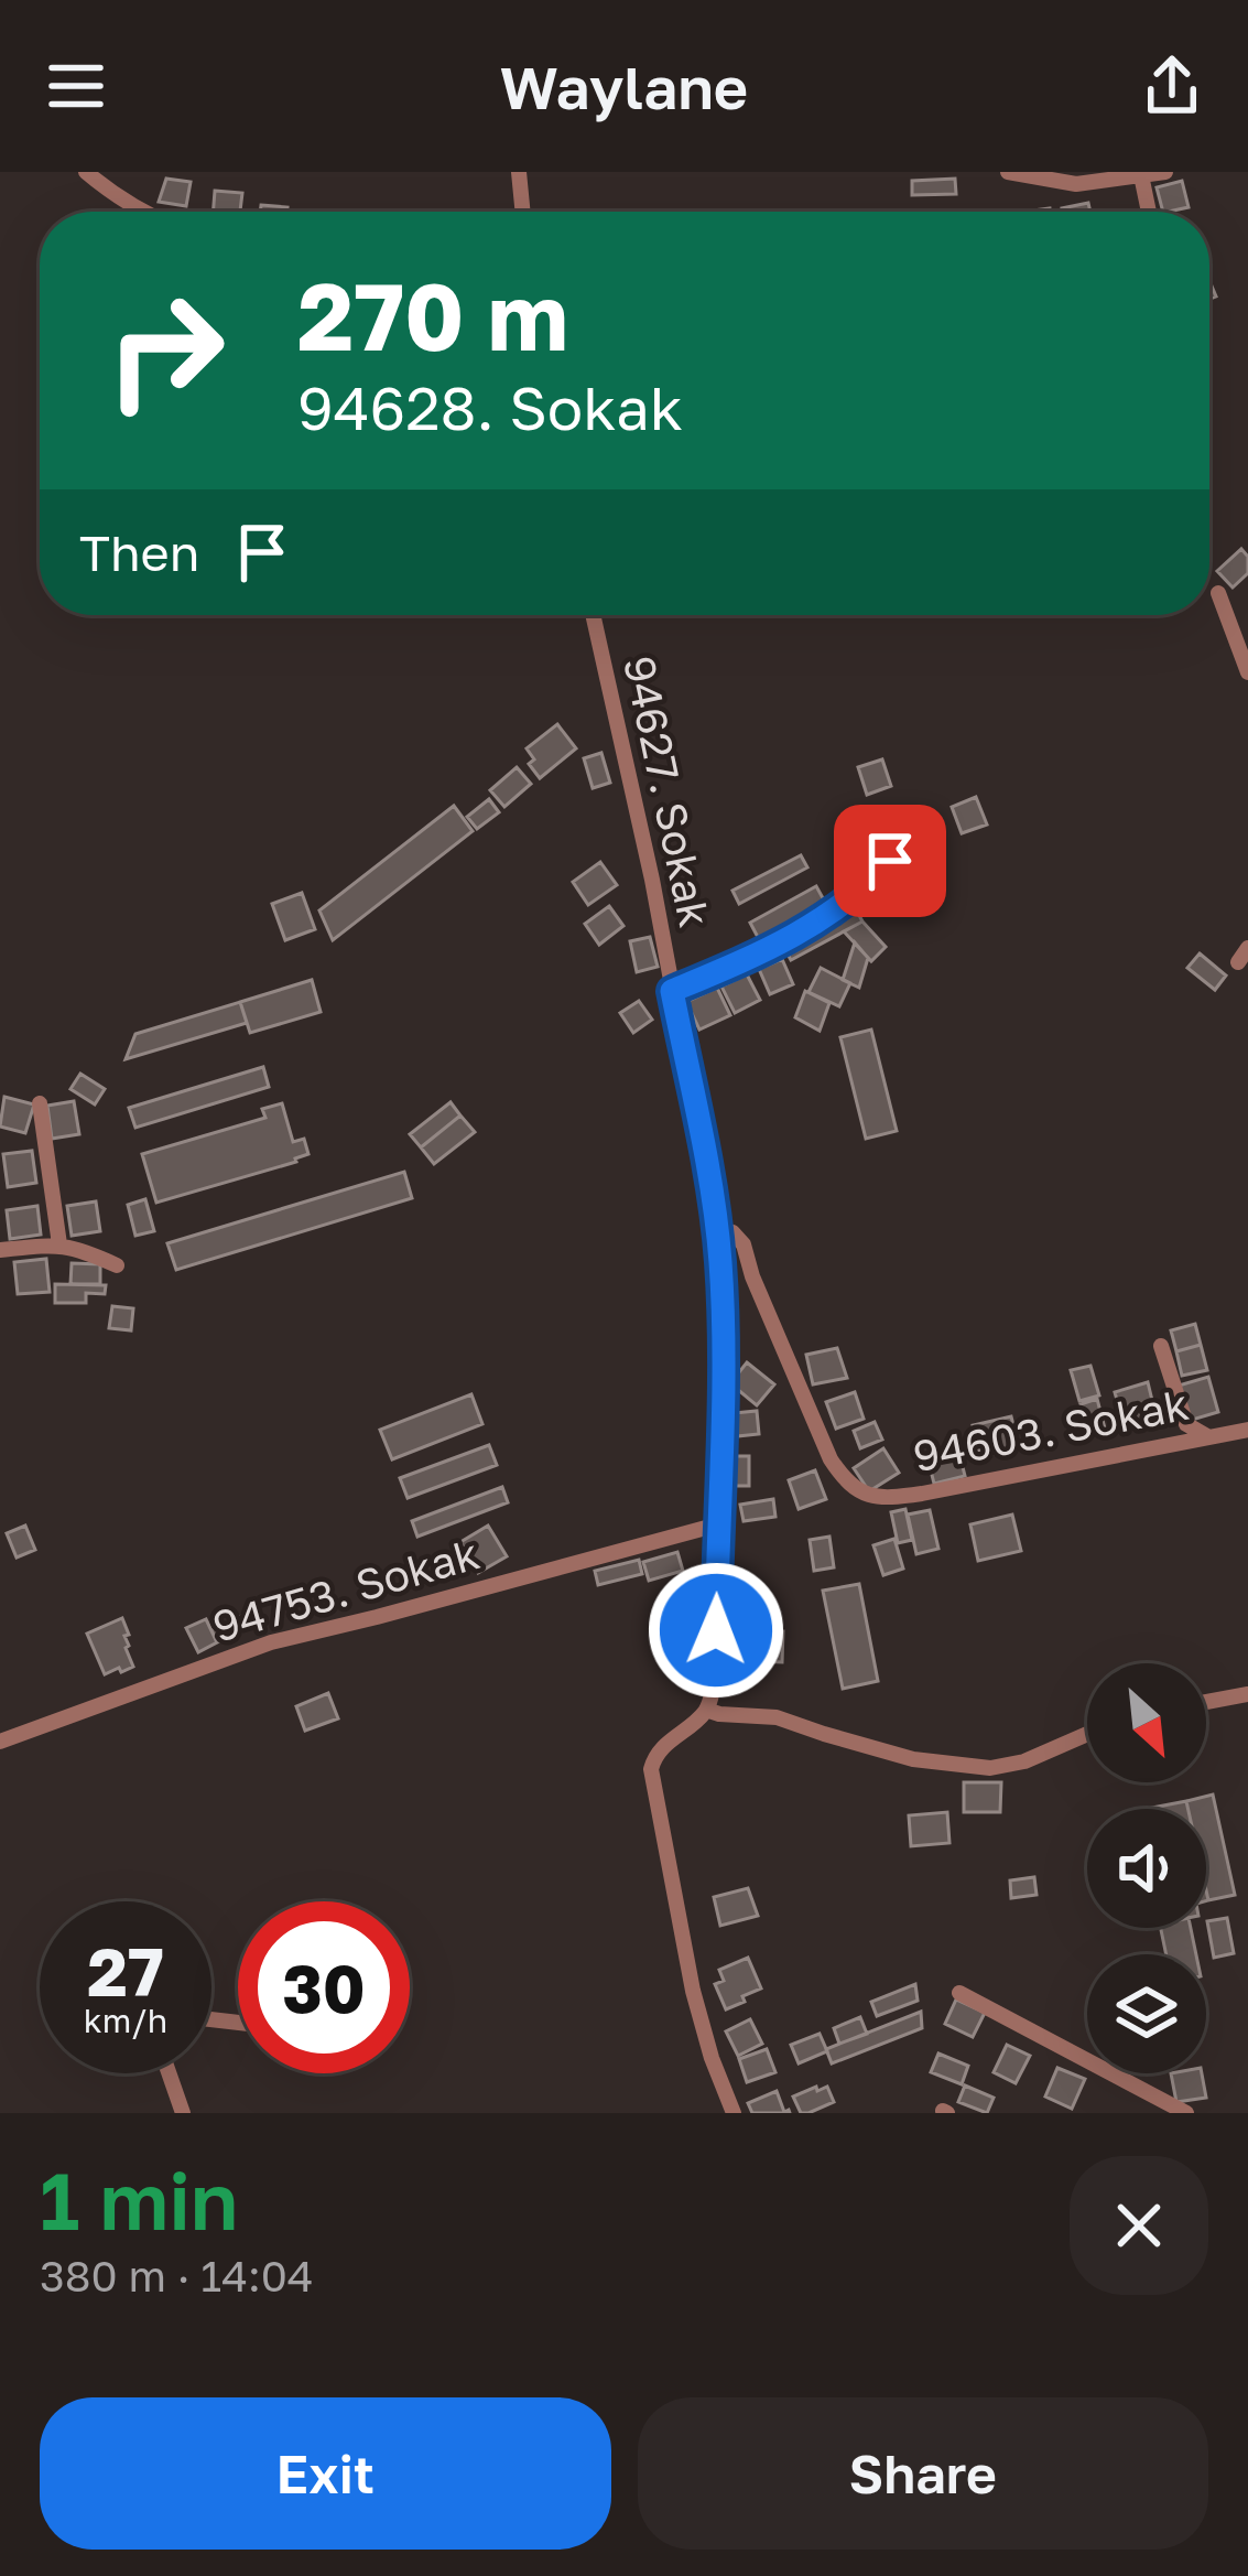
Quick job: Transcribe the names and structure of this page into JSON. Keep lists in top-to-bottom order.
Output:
{
  "streets": {
    "street": ["94627. Sokak", "94603. Sokak", "94753. Sokak"]
  },
  "crossings": [
    ["94627. Sokak", "94603. Sokak"],
    ["94627. Sokak", "94753. Sokak"]
  ],
  "north": "bottom right",
  "page": {
    "header": "Waylane",
    "turn": ["270 m", "94628. Sokak"],
    "then": "Then",
    "speed": "27 km/h",
    "limit": "30",
    "heading": ["1 min", "380 m · 14:04"],
    "buttons": ["Exit", "Share"]
  }
}
